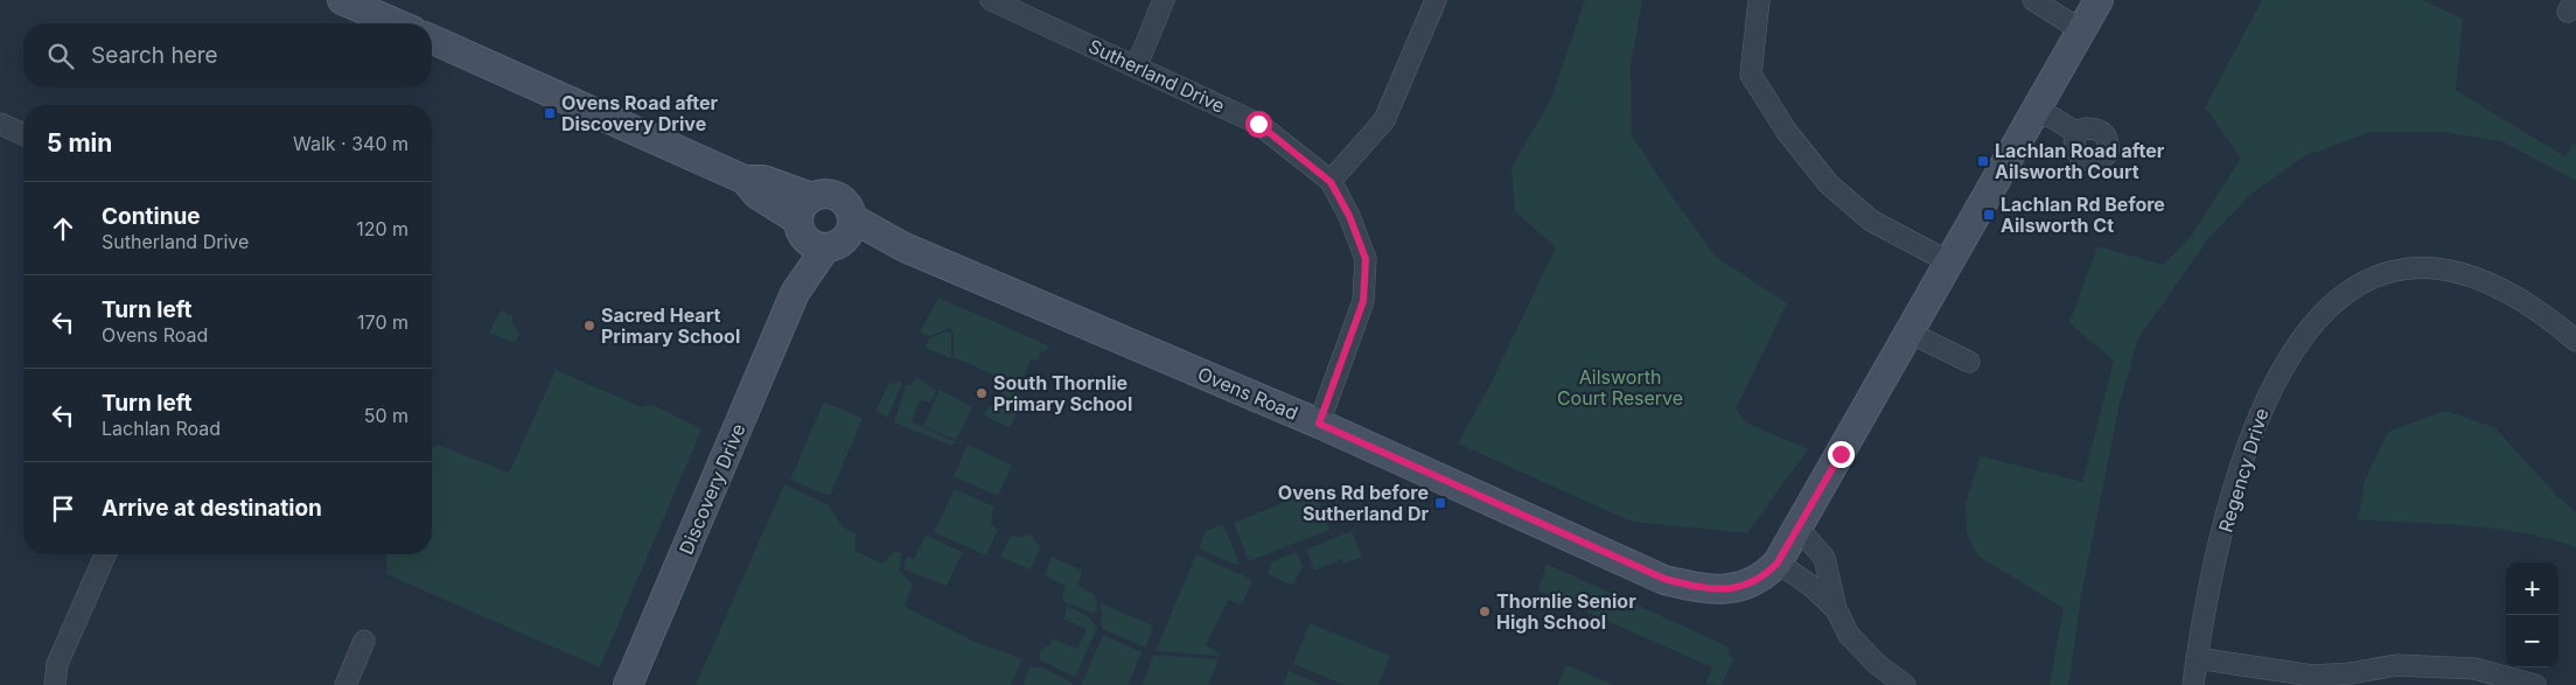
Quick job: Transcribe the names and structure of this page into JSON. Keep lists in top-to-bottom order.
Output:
{
  "streets": {
    "street": [
      "Sutherland Drive",
      "Ovens Road",
      "Regency Drive",
      "Discovery Drive"
    ]
  },
  "crossings": [
    ["Sutherland Drive", "Ovens Road"],
    ["Ovens Road", "Discovery Drive"]
  ],
  "parks": ["Ailsworth Court Reserve"],
  "places": {
    "transit": [
      "Ovens Road after Discovery Drive",
      "Lachlan Road after Ailsworth Court",
      "Lachlan Rd Before Ailsworth Ct",
      "Ovens Rd before Sutherland Dr"
    ],
    "other": ["Sacred Heart Primary School", "South Thornlie Primary School", "Thornlie Senior High School"]
  },
  "page": {
    "search": "Search here",
    "heading": ["5 min", "Walk · 340 m"],
    "list": [
      ["Continue", "Sutherland Drive", "120 m"],
      ["Turn left", "Ovens Road", "170 m"],
      ["Turn left", "Lachlan Road", "50 m"],
      "Arrive at destination"
    ],
    "map_buttons": ["+", "−"]
  }
}
